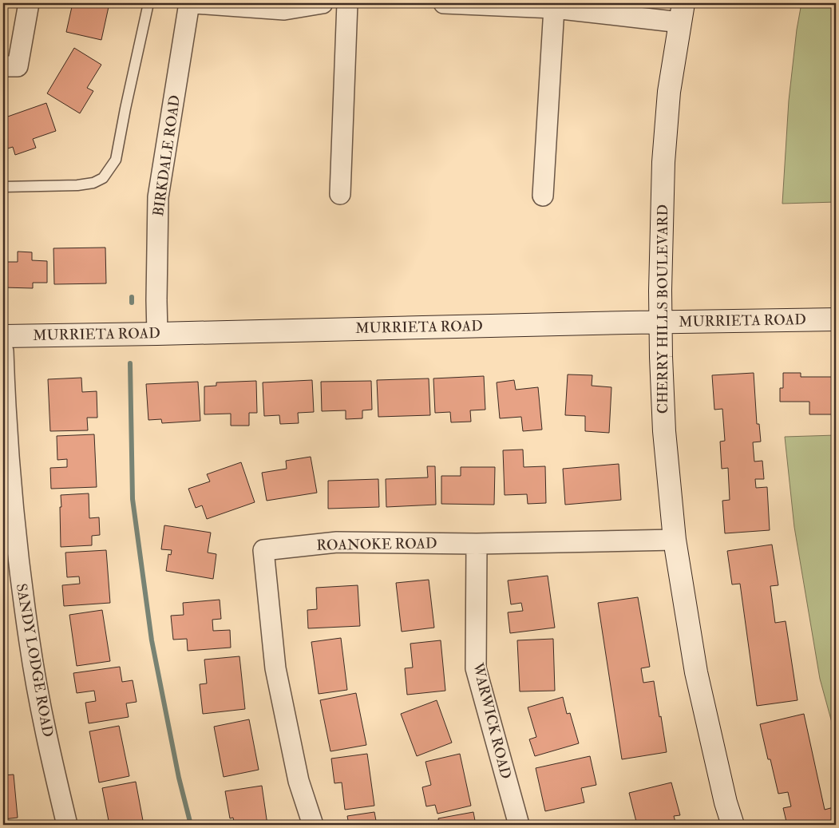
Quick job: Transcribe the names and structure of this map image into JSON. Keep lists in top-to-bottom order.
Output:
{
  "streets": {
    "main road": ["CHERRY HILLS BOULEVARD", "MURRIETA ROAD"],
    "street": [
      "BIRKDALE ROAD",
      "ROANOKE ROAD",
      "SANDY LODGE ROAD",
      "WARWICK ROAD"
    ]
  },
  "crossings": [
    ["BIRKDALE ROAD", "MURRIETA ROAD"],
    ["CHERRY HILLS BOULEVARD", "MURRIETA ROAD"],
    ["CHERRY HILLS BOULEVARD", "ROANOKE ROAD"],
    ["ROANOKE ROAD", "WARWICK ROAD"]
  ]
}
